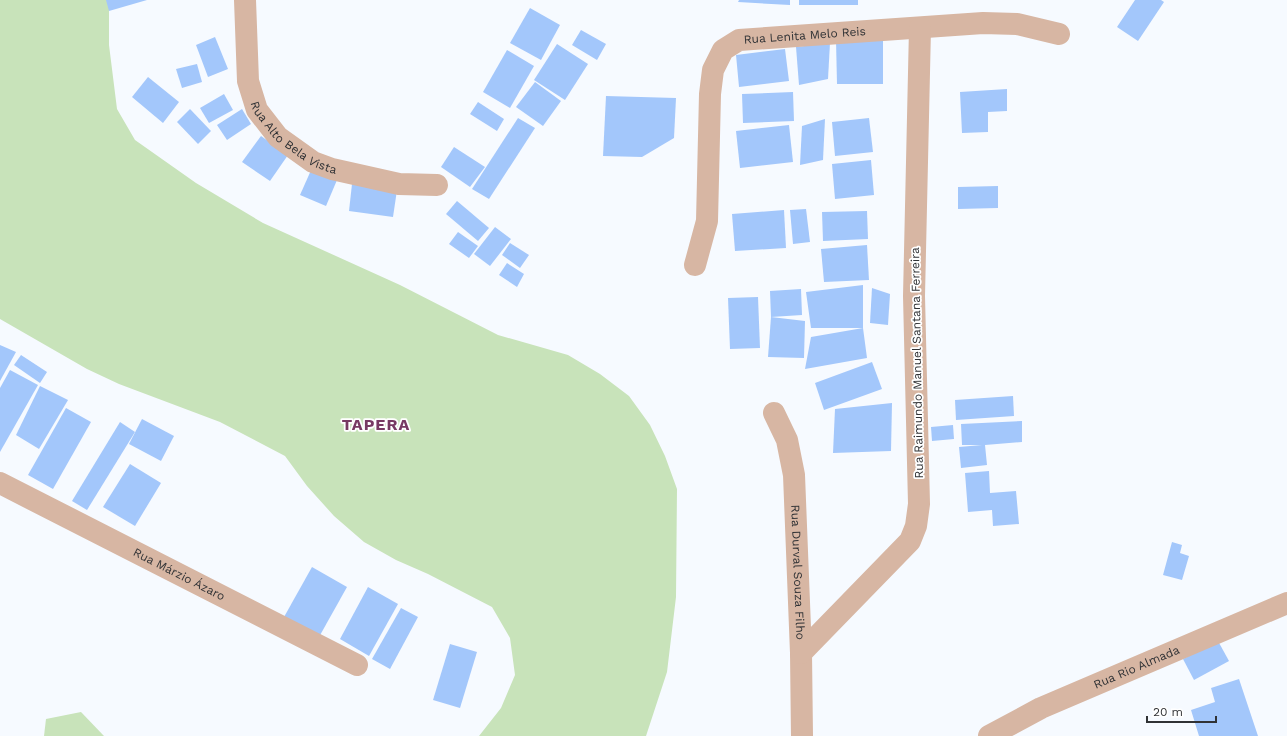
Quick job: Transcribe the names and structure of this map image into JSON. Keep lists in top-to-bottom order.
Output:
{
  "streets": {
    "street": [
      "Rua Lenita Melo Reis",
      "Rua Alto Bela Vista",
      "Rua Raimundo Manuel Santana Ferreira",
      "Rua Durval Souza Filho",
      "Rua Márzio Ázaro",
      "Rua Rio Almada"
    ]
  },
  "crossings": [
    ["Rua Lenita Melo Reis", "Rua Raimundo Manuel Santana Ferreira"],
    ["Rua Raimundo Manuel Santana Ferreira", "Rua Durval Souza Filho"]
  ],
  "districts": ["TAPERA"],
  "scale_bar": "20 m"
}
